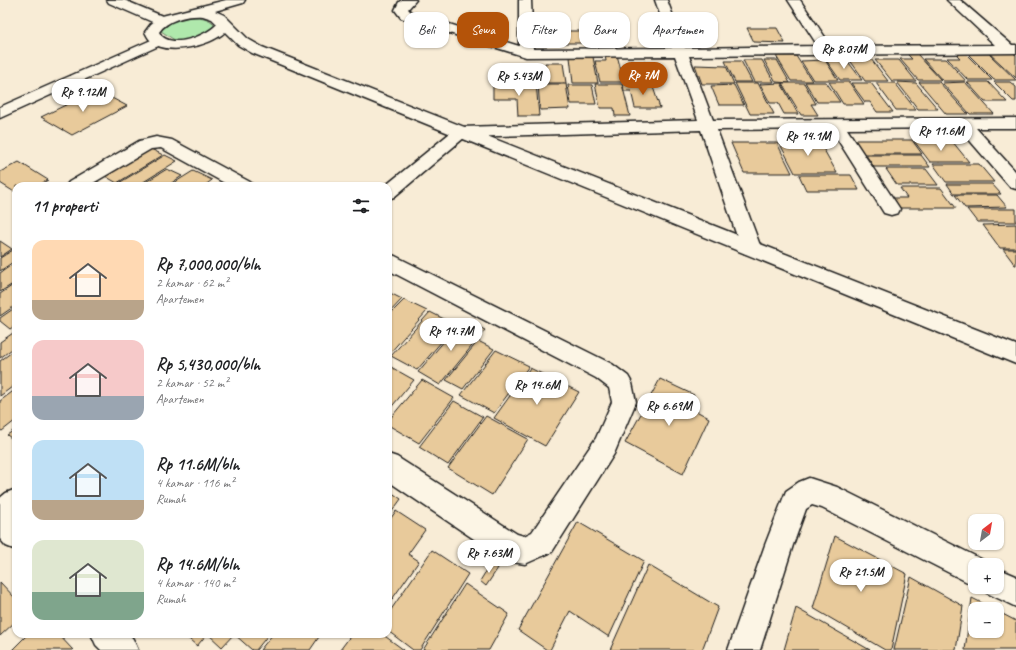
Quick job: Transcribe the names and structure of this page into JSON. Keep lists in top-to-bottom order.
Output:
{
  "north": "top right",
  "page": {
    "chip": [
      "Beli",
      "Sewa",
      "Filter",
      "Baru",
      "Apartemen"
    ],
    "price": [
      "Rp 8.07M",
      "Rp 7M",
      "Rp 5.43M",
      "Rp 9.12M",
      "Rp 11.6M",
      "Rp 14.1M",
      "Rp 14.7M",
      "Rp 14.6M",
      "Rp 6.69M",
      "Rp 7.63M",
      "Rp 21.5M"
    ],
    "heading": "11 properti",
    "list": [
      {
        "name": "Rp 7,000,000/bln",
        "note": "2 kamar · 62 m² · Apartemen"
      },
      {
        "name": "Rp 5,430,000/bln",
        "note": "2 kamar · 52 m² · Apartemen"
      },
      {
        "name": "Rp 11.6M/bln",
        "note": "4 kamar · 116 m² · Rumah"
      },
      {
        "name": "Rp 14.6M/bln",
        "note": "4 kamar · 140 m² · Rumah"
      }
    ],
    "map_buttons": ["+", "−"]
  }
}
